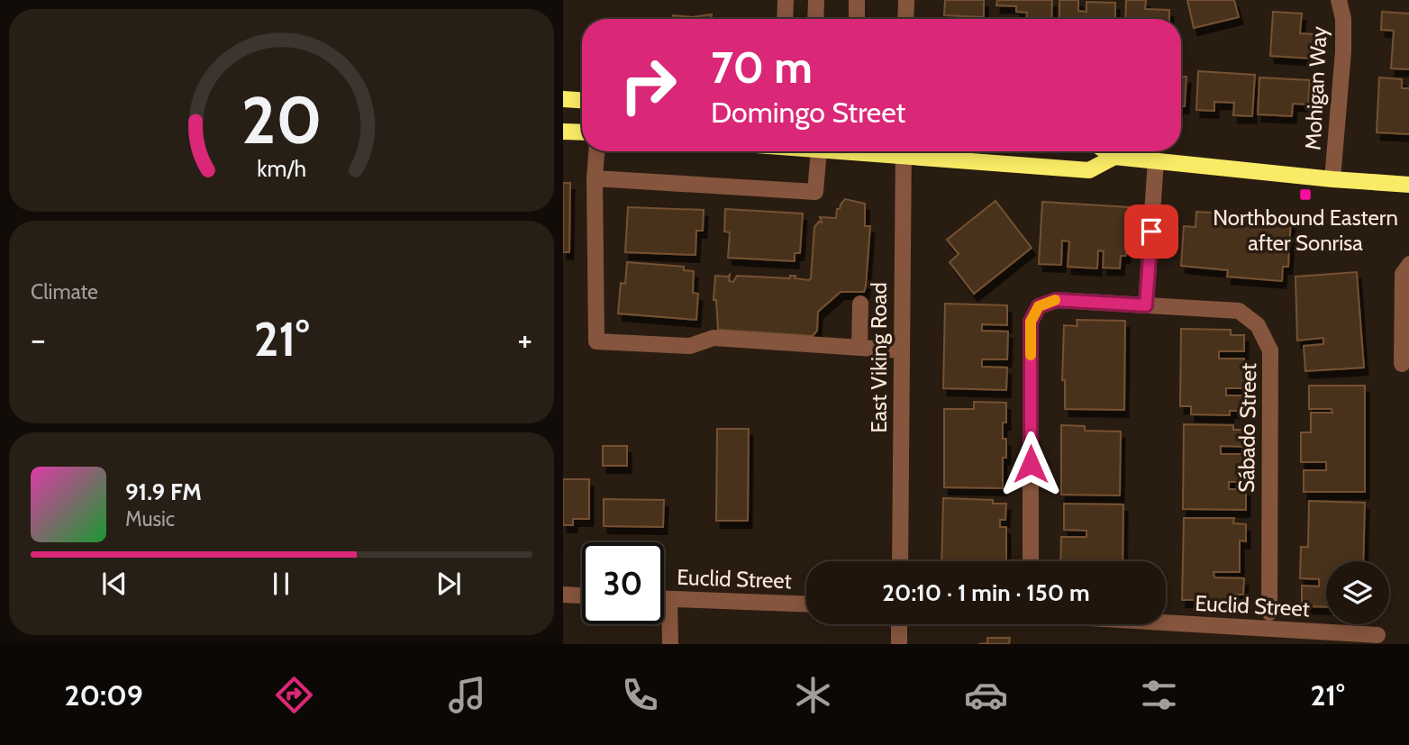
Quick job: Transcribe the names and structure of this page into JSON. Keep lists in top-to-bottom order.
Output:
{
  "streets": {
    "street": [
      "Mohigan Way",
      "East Viking Road",
      "Sábado Street",
      "Euclid Street"
    ]
  },
  "places": {
    "transit": ["Northbound Eastern after Sonrisa"]
  },
  "page": {
    "turn": ["70 m", "Domingo Street"],
    "tile": "Climate",
    "heat": ["−", "21°", "+"],
    "song": ["91.9 FM", "Music"],
    "limit": "30",
    "trip": "20:10 · 1 min · 150 m",
    "tabs": ["20:09", "21°"],
    "gauge": ["20", "km/h"]
  }
}
